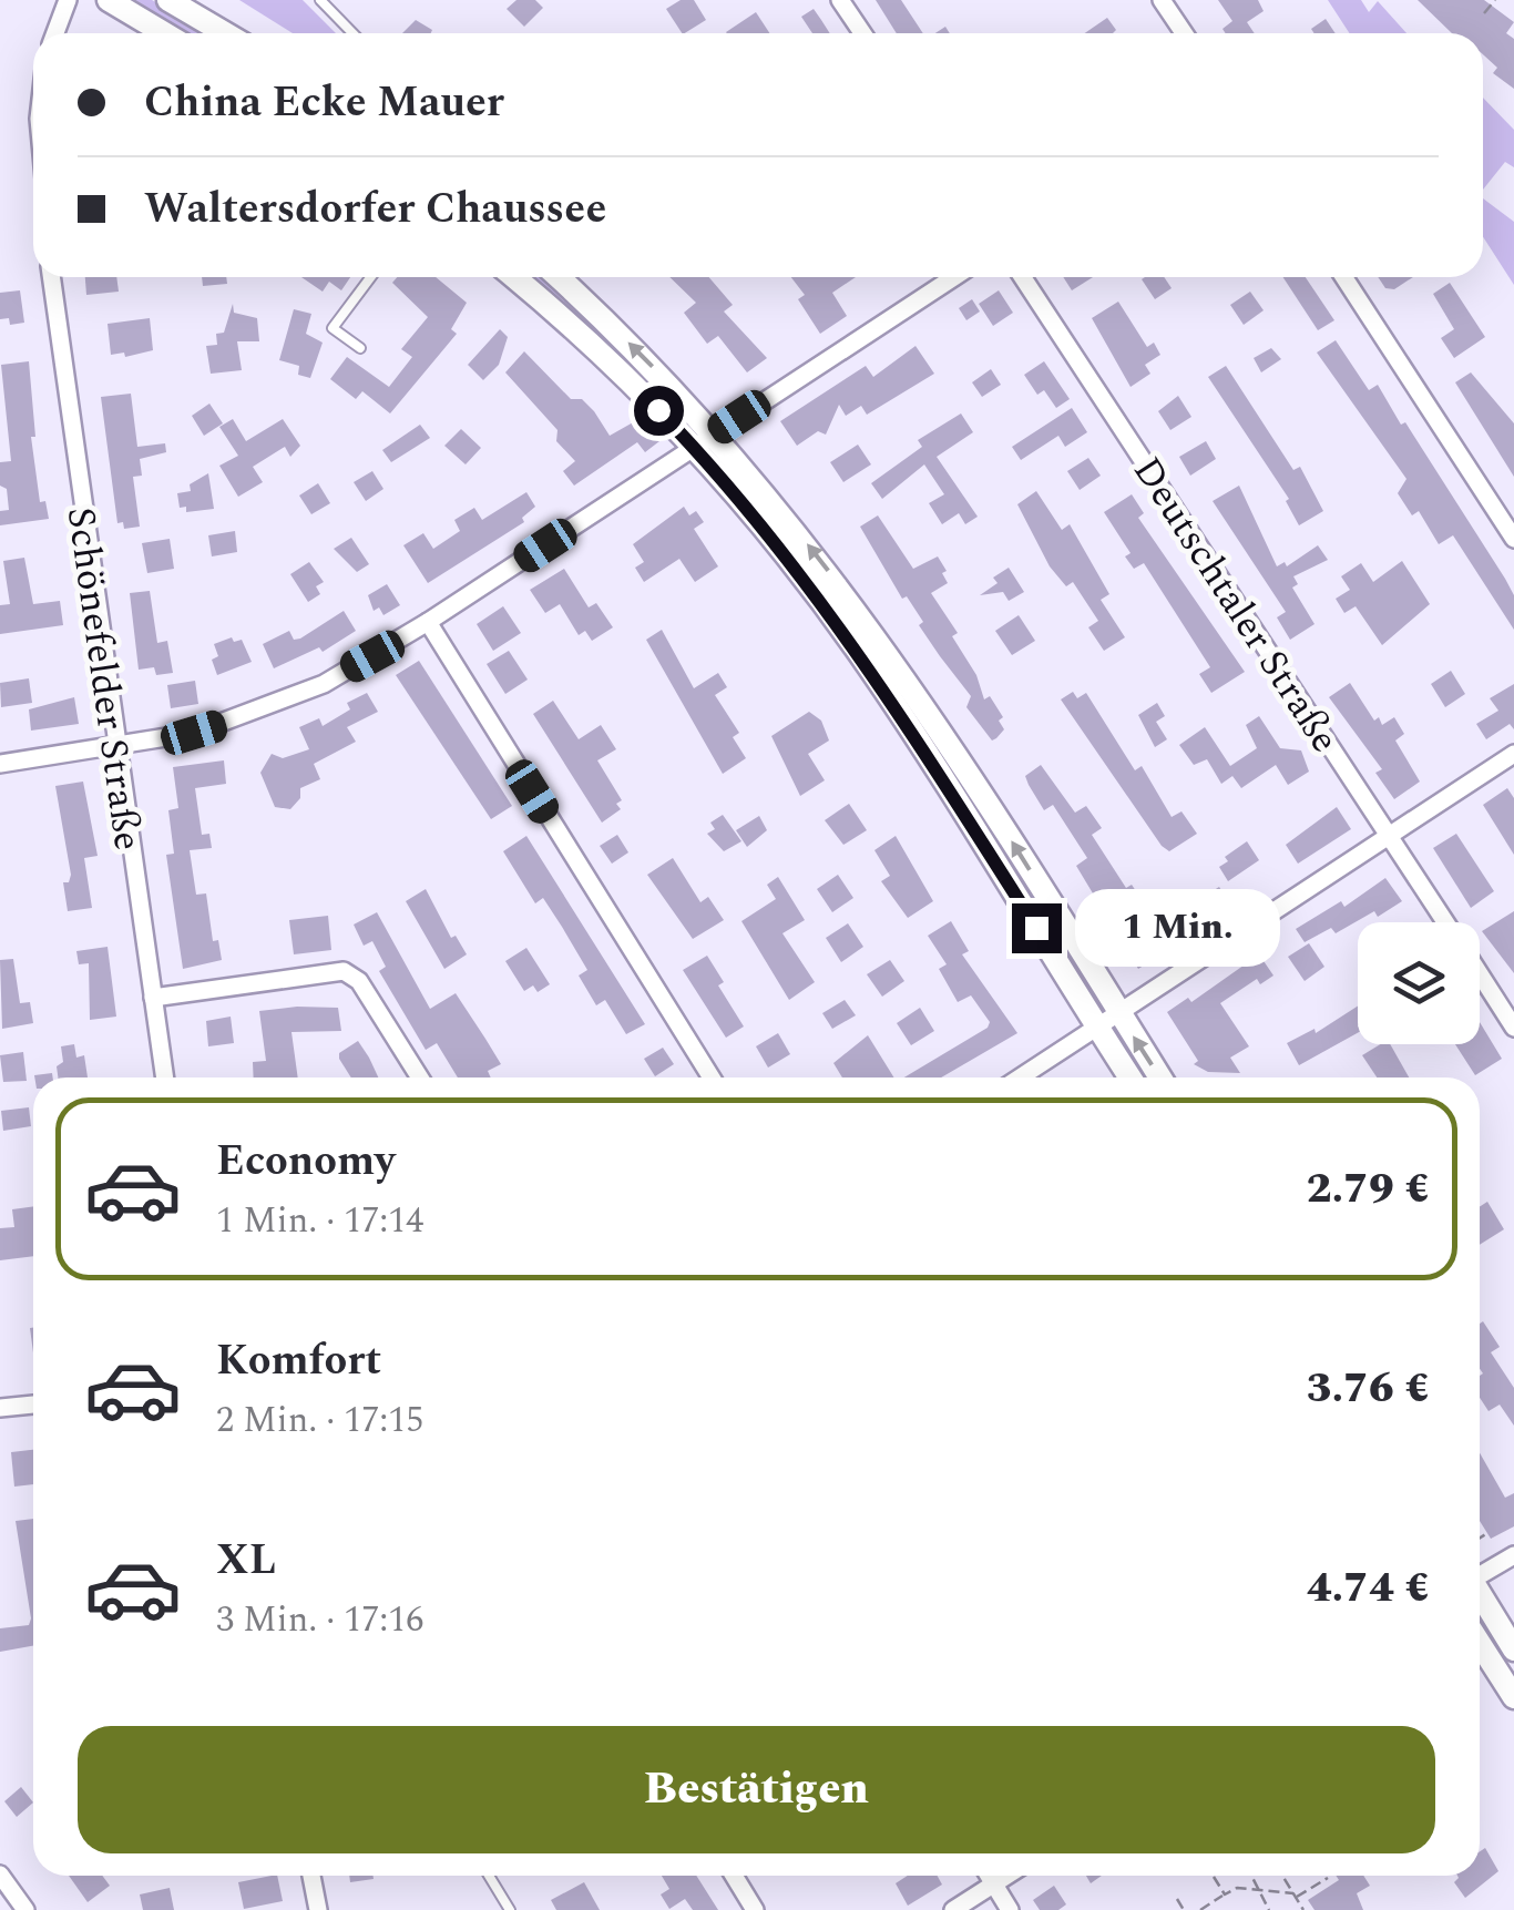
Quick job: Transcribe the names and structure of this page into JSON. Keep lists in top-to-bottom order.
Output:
{
  "streets": {
    "street": ["Deutschtaler Straße", "Schönefelder Straße"]
  },
  "page": {
    "banner": ["China Ecke Mauer", "Waltersdorfer Chaussee"],
    "bubble": "1 Min.",
    "list": [
      {
        "name": "Economy",
        "note": "1 Min. · 17:14",
        "value": "2.79 €"
      },
      {
        "name": "Komfort",
        "note": "2 Min. · 17:15",
        "value": "3.76 €"
      },
      {
        "name": "XL",
        "note": "3 Min. · 17:16",
        "value": "4.74 €"
      }
    ],
    "buttons": "Bestätigen"
  }
}
